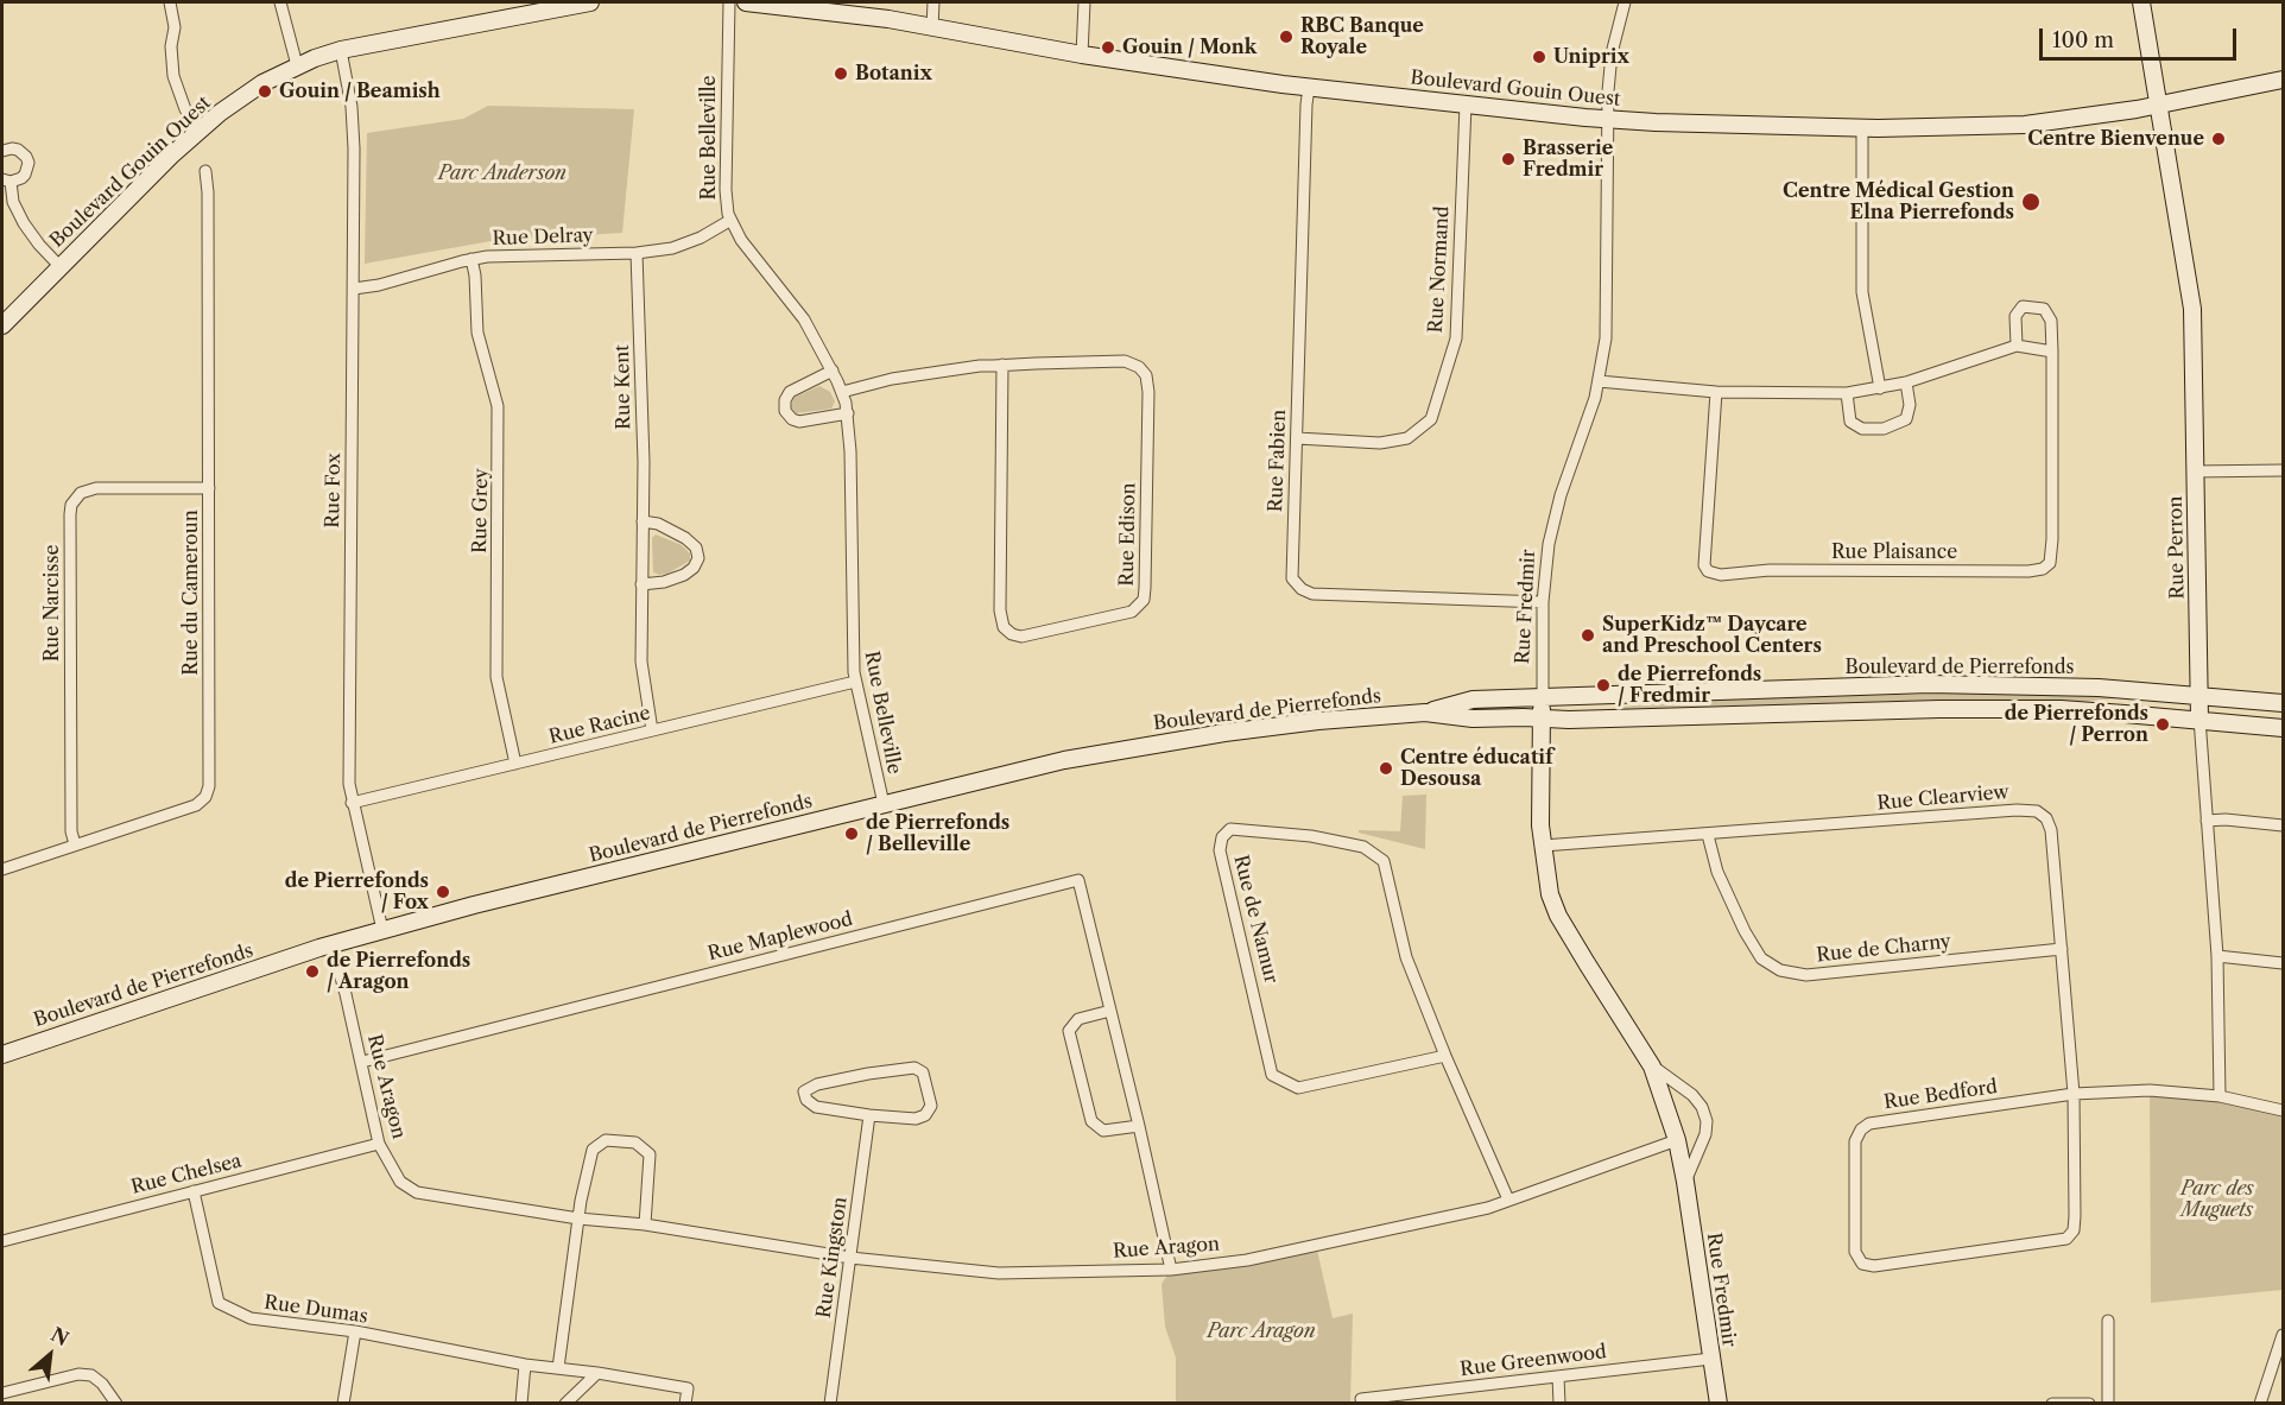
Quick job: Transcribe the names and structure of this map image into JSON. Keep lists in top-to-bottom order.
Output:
{
  "streets": {
    "street": [
      "Boulevard Gouin Ouest",
      "Rue Belleville",
      "Rue Delray",
      "Rue Normand",
      "Rue Kent",
      "Rue Fabien",
      "Rue Fox",
      "Rue Grey",
      "Rue Edison",
      "Rue Perron",
      "Rue Plaisance",
      "Rue du Cameroun",
      "Rue Narcisse",
      "Rue Fredmir",
      "Boulevard de Pierrefonds",
      "Rue Racine",
      "Rue Clearview",
      "Rue de Namur",
      "Rue Maplewood",
      "Rue de Charny",
      "Rue Aragon",
      "Rue Bedford",
      "Rue Chelsea",
      "Rue Kingston",
      "Rue Dumas",
      "Rue Greenwood"
    ]
  },
  "crossings": [
    ["Boulevard Gouin Ouest", "Rue Normand"],
    ["Boulevard Gouin Ouest", "Rue Fabien"],
    ["Boulevard Gouin Ouest", "Rue Fox"],
    ["Boulevard Gouin Ouest", "Rue Perron"],
    ["Boulevard Gouin Ouest", "Rue Fredmir"],
    ["Rue Belleville", "Rue Delray"],
    ["Rue Belleville", "Rue Edison"],
    ["Rue Belleville", "Boulevard de Pierrefonds"],
    ["Rue Belleville", "Rue Racine"],
    ["Rue Delray", "Rue Kent"],
    ["Rue Delray", "Rue Fox"],
    ["Rue Delray", "Rue Grey"],
    ["Rue Normand", "Rue Fabien"],
    ["Rue Kent", "Rue Racine"],
    ["Rue Fabien", "Rue Fredmir"],
    ["Rue Fox", "Boulevard de Pierrefonds"],
    ["Rue Fox", "Rue Racine"],
    ["Rue Grey", "Rue Racine"],
    ["Rue Perron", "Boulevard de Pierrefonds"],
    ["Rue Perron", "Rue Bedford"],
    ["Rue du Cameroun", "Rue Narcisse"],
    ["Rue Fredmir", "Boulevard de Pierrefonds"],
    ["Rue Fredmir", "Rue Clearview"],
    ["Rue Fredmir", "Rue Aragon"],
    ["Rue Fredmir", "Rue Greenwood"],
    ["Boulevard de Pierrefonds", "Rue Aragon"],
    ["Rue Clearview", "Rue de Charny"],
    ["Rue Clearview", "Rue Bedford"],
    ["Rue de Namur", "Rue Aragon"],
    ["Rue Maplewood", "Rue Aragon"],
    ["Rue Aragon", "Rue Chelsea"],
    ["Rue Aragon", "Rue Kingston"],
    ["Rue Chelsea", "Rue Dumas"]
  ],
  "parks": ["Parc Anderson", "Parc des Muguets", "Parc Aragon"],
  "places": [
    "RBC Banque Royale",
    "Gouin / Monk",
    "Uniprix",
    "Botanix",
    "Gouin / Beamish",
    "Centre Bienvenue",
    "Brasserie Fredmir",
    "Centre Médical Gestion Elna Pierrefonds",
    "SuperKidz™ Daycare and Preschool Centers",
    "de Pierrefonds / Fredmir",
    "de Pierrefonds / Perron",
    "Centre éducatif Desousa",
    "de Pierrefonds / Belleville",
    "de Pierrefonds / Fox",
    "de Pierrefonds / Aragon"
  ],
  "scale_bar": "100 m",
  "north": "top right"
}
